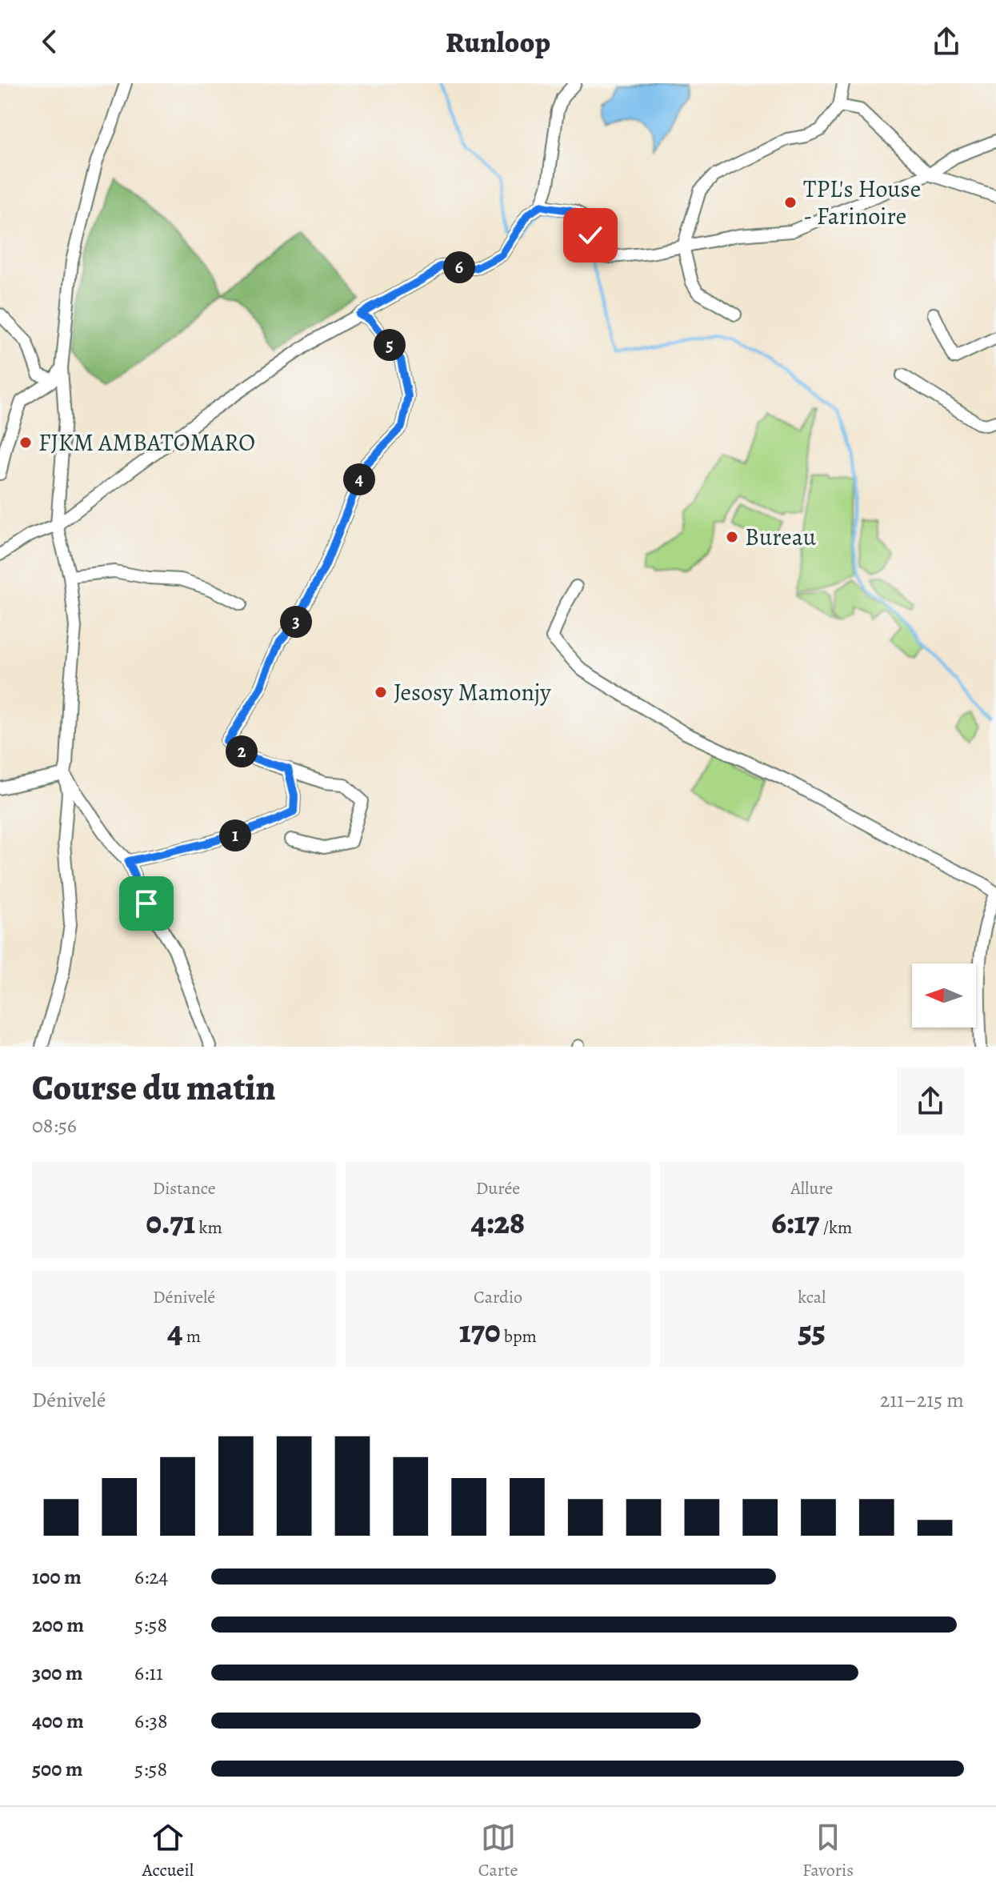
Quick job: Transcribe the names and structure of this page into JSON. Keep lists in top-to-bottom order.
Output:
{
  "places": [
    "TPL's House - Farinoire",
    "FJKM AMBATOMARO",
    "Bureau",
    "Jesosy Mamonjy"
  ],
  "north": "left",
  "page": {
    "header": "Runloop",
    "pins": [
      "6",
      "5",
      "4",
      "3",
      "2",
      "1"
    ],
    "heading": ["Course du matin", "08:56"],
    "stats": [
      ["Distance", "0.71 km"],
      ["Durée", "4:28"],
      ["Allure", "6:17 /km"],
      ["Dénivelé", "4 m"],
      ["Cardio", "170 bpm"],
      ["kcal", "55"]
    ],
    "chart": ["Dénivelé", "211–215 m"],
    "list": [
      {
        "name": "100 m",
        "note": "6:24"
      },
      {
        "name": "200 m",
        "note": "5:58"
      },
      {
        "name": "300 m",
        "note": "6:11"
      },
      {
        "name": "400 m",
        "note": "6:38"
      },
      {
        "name": "500 m",
        "note": "5:58"
      }
    ],
    "tabs": ["Accueil", "Carte", "Favoris"]
  }
}
